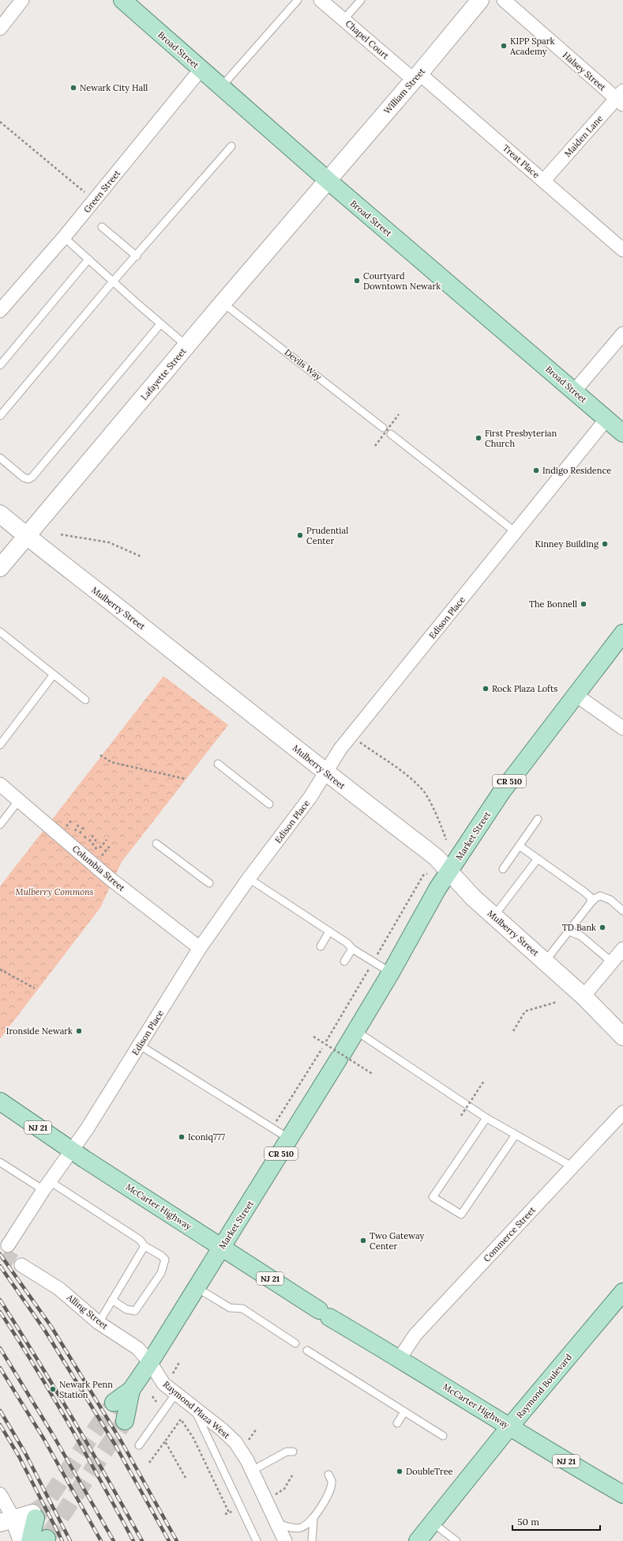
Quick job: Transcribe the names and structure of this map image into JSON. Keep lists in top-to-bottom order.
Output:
{
  "streets": {
    "main road": [
      "Broad Street",
      "CR 510",
      "Market Street",
      "NJ 21",
      "McCarter Highway",
      "Raymond Boulevard"
    ],
    "street": [
      "Chapel Court",
      "Halsey Street",
      "William Street",
      "Maiden Lane",
      "Treat Place",
      "Green Street",
      "Lafayette Street",
      "Mulberry Street",
      "Edison Place",
      "Columbia Street",
      "Commerce Street",
      "Alling Street",
      "Raymond Plaza West"
    ],
    "lane": ["Devils Way"]
  },
  "crossings": [
    ["Chapel Court", "William Street"],
    ["Chapel Court", "Treat Place"],
    ["Broad Street", "William Street"],
    ["Broad Street", "Green Street"],
    ["Broad Street", "Lafayette Street"],
    ["Broad Street", "Edison Place"],
    ["Halsey Street", "Maiden Lane"],
    ["William Street", "Treat Place"],
    ["William Street", "Lafayette Street"],
    ["Maiden Lane", "Treat Place"],
    ["Devils Way", "Lafayette Street"],
    ["Lafayette Street", "Mulberry Street"],
    ["Mulberry Street", "Edison Place"],
    ["Mulberry Street", "Market Street"],
    ["Edison Place", "Columbia Street"],
    ["Edison Place", "McCarter Highway"],
    ["Market Street", "McCarter Highway"],
    ["Market Street", "Alling Street"],
    ["Market Street", "Raymond Plaza West"],
    ["McCarter Highway", "Commerce Street"],
    ["McCarter Highway", "Raymond Boulevard"],
    ["Alling Street", "Raymond Plaza West"]
  ],
  "parks": ["Mulberry Commons"],
  "places": [
    "KIPP Spark Academy",
    "Newark City Hall",
    "Courtyard Downtown Newark",
    "First Presbyterian Church",
    "Indigo Residence",
    "Prudential Center",
    "Kinney Building",
    "The Bonnell",
    "Rock Plaza Lofts",
    "TD Bank",
    "Ironside Newark",
    "Iconiq777",
    "Two Gateway Center",
    "Newark Penn Station",
    "DoubleTree"
  ],
  "scale_bar": "50 m"
}
